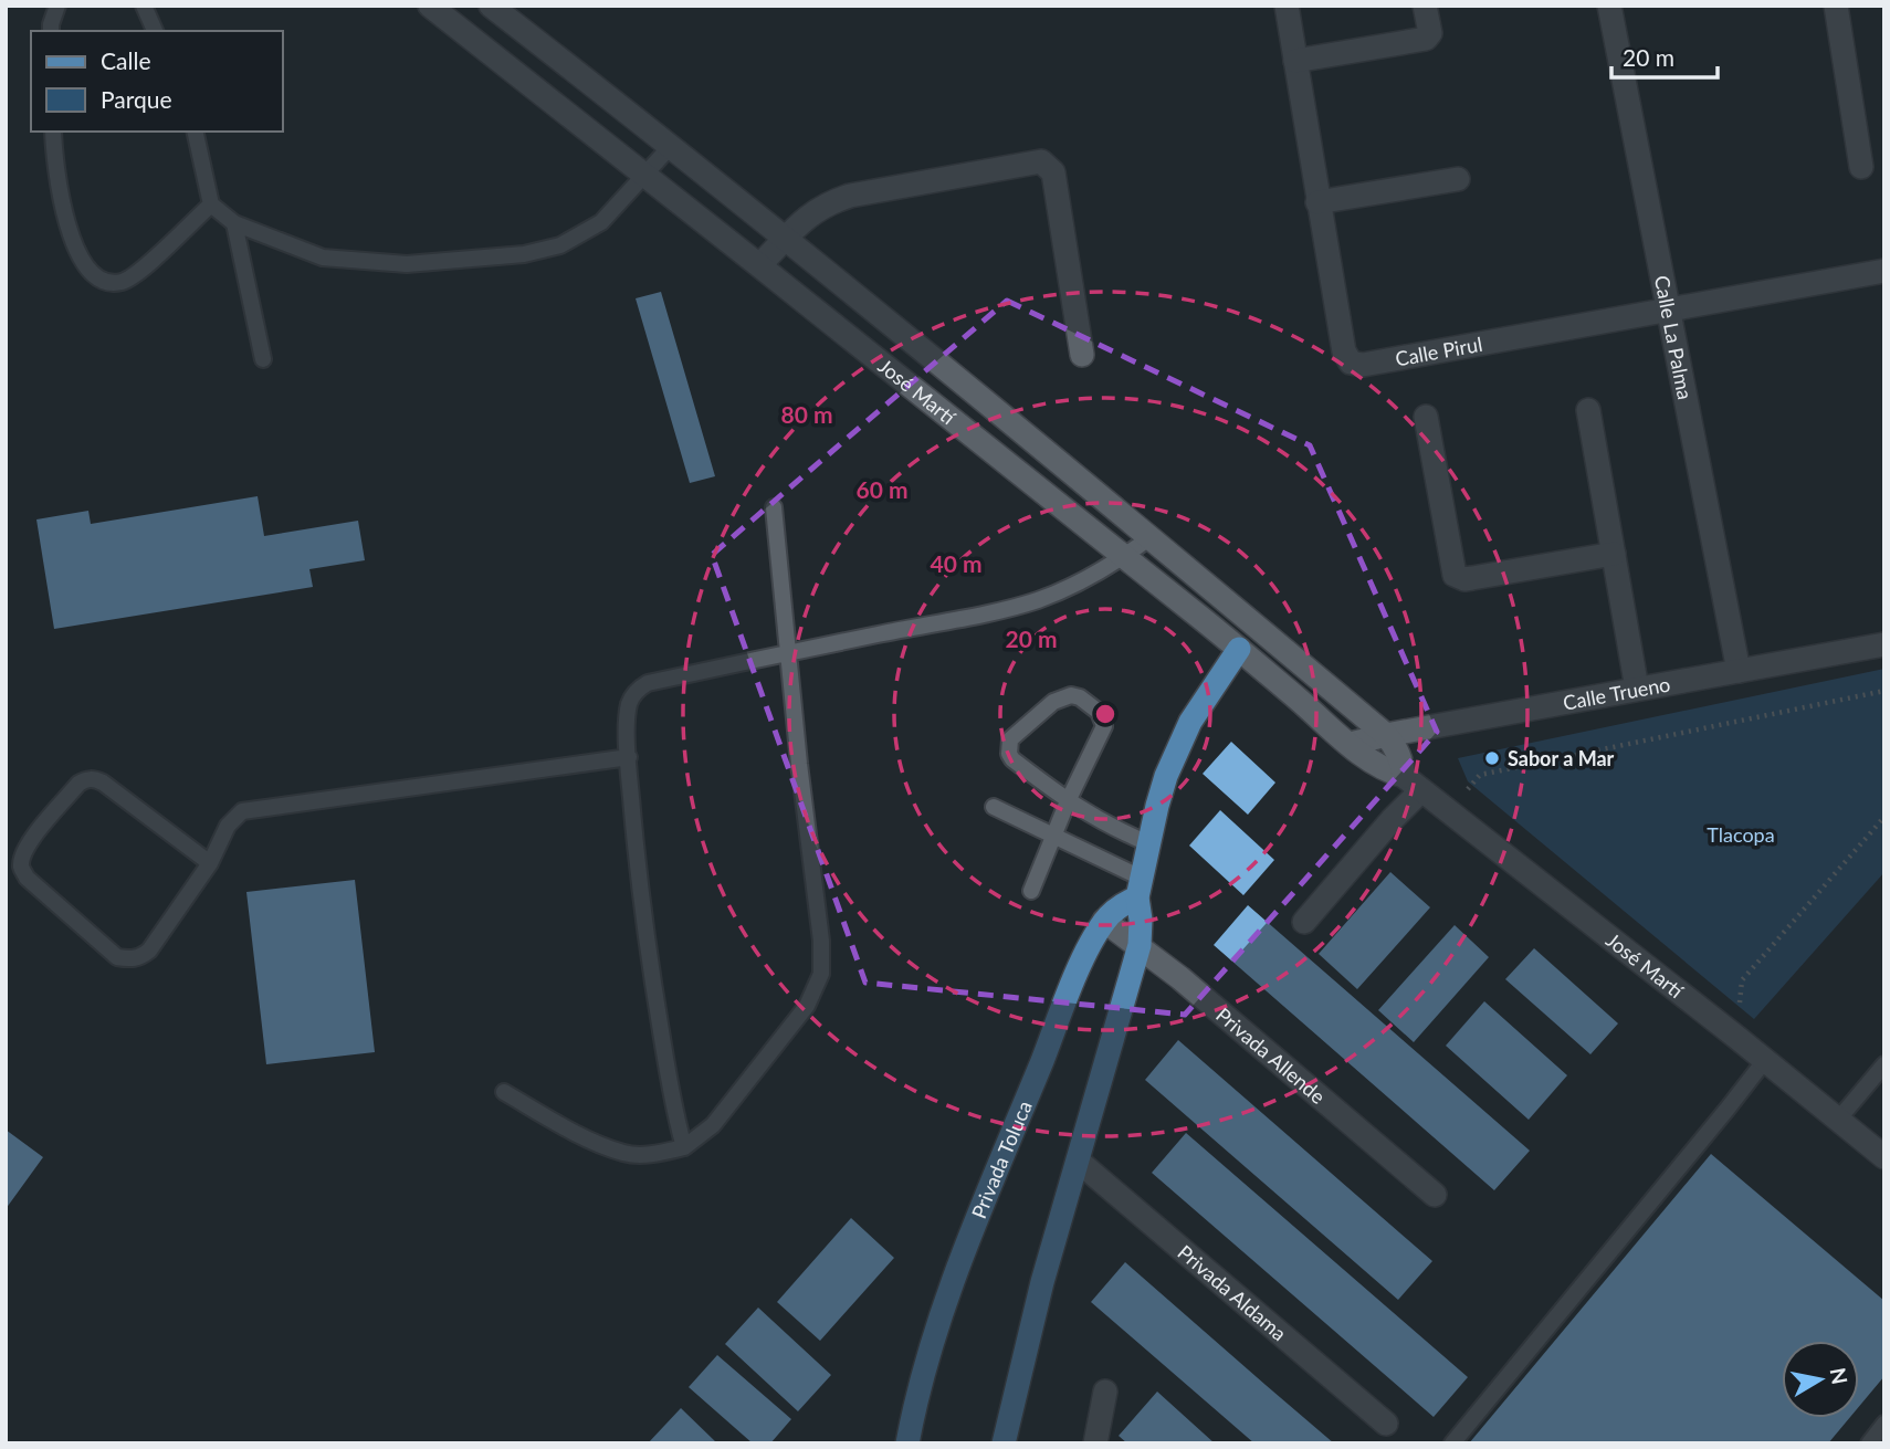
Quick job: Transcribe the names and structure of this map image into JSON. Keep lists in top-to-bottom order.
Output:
{
  "streets": {
    "main road": ["Privada Toluca"],
    "street": [
      "Calle La Palma",
      "Calle Pirul",
      "José Martí",
      "Calle Trueno",
      "Privada Allende",
      "Privada Aldama"
    ]
  },
  "crossings": [
    ["Calle La Palma", "Calle Pirul"],
    ["Calle La Palma", "Calle Trueno"],
    ["José Martí", "Calle Trueno"],
    ["Privada Allende", "Privada Toluca"]
  ],
  "parks": ["Tlacopa"],
  "places": ["Sabor a Mar"],
  "legend": ["Calle", "Parque"],
  "scale_bar": "20 m",
  "north": "right",
  "rings": [
    "80 m",
    "60 m",
    "40 m",
    "20 m"
  ]
}
